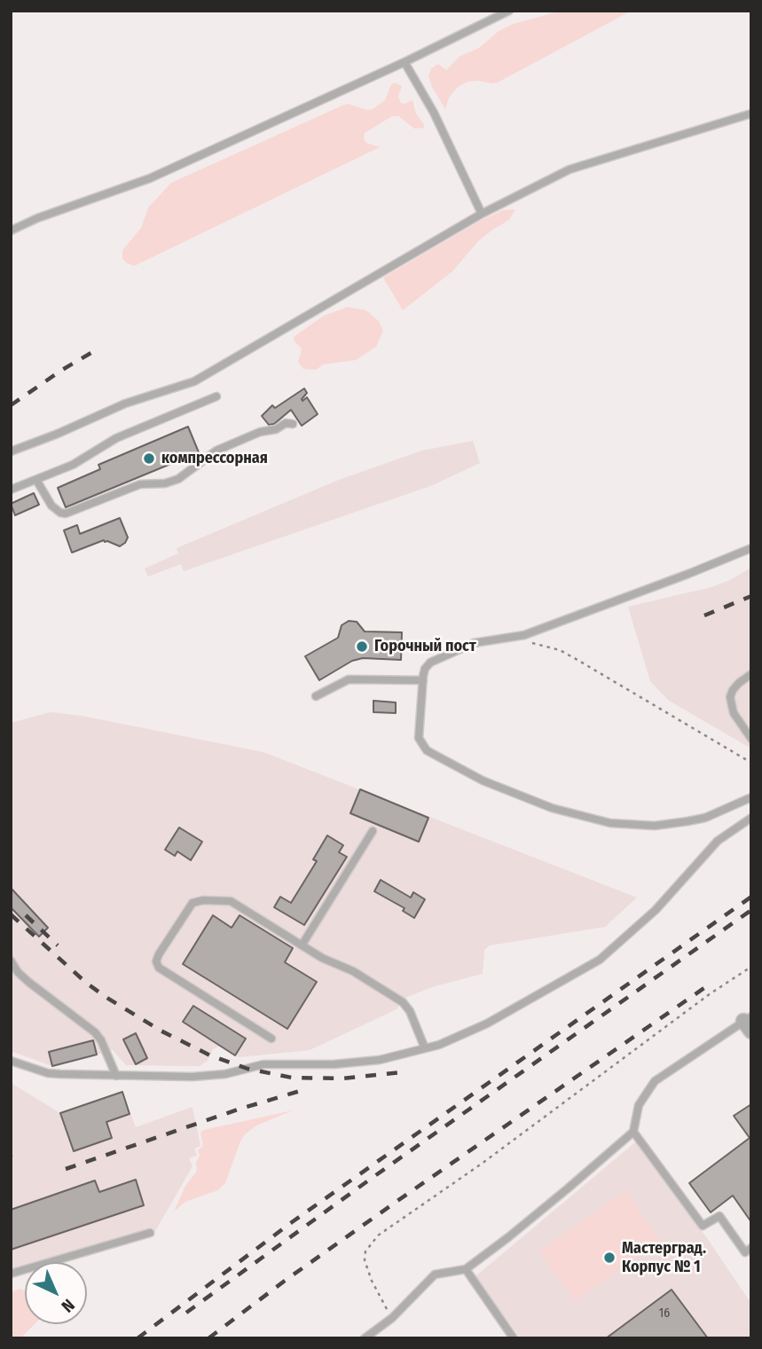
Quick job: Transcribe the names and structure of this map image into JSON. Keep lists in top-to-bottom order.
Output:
{
  "places": ["компрессорная", "Горочный пост", "Мастерград. Корпус № 1"],
  "house_numbers": ["16"],
  "north": "bottom right"
}
